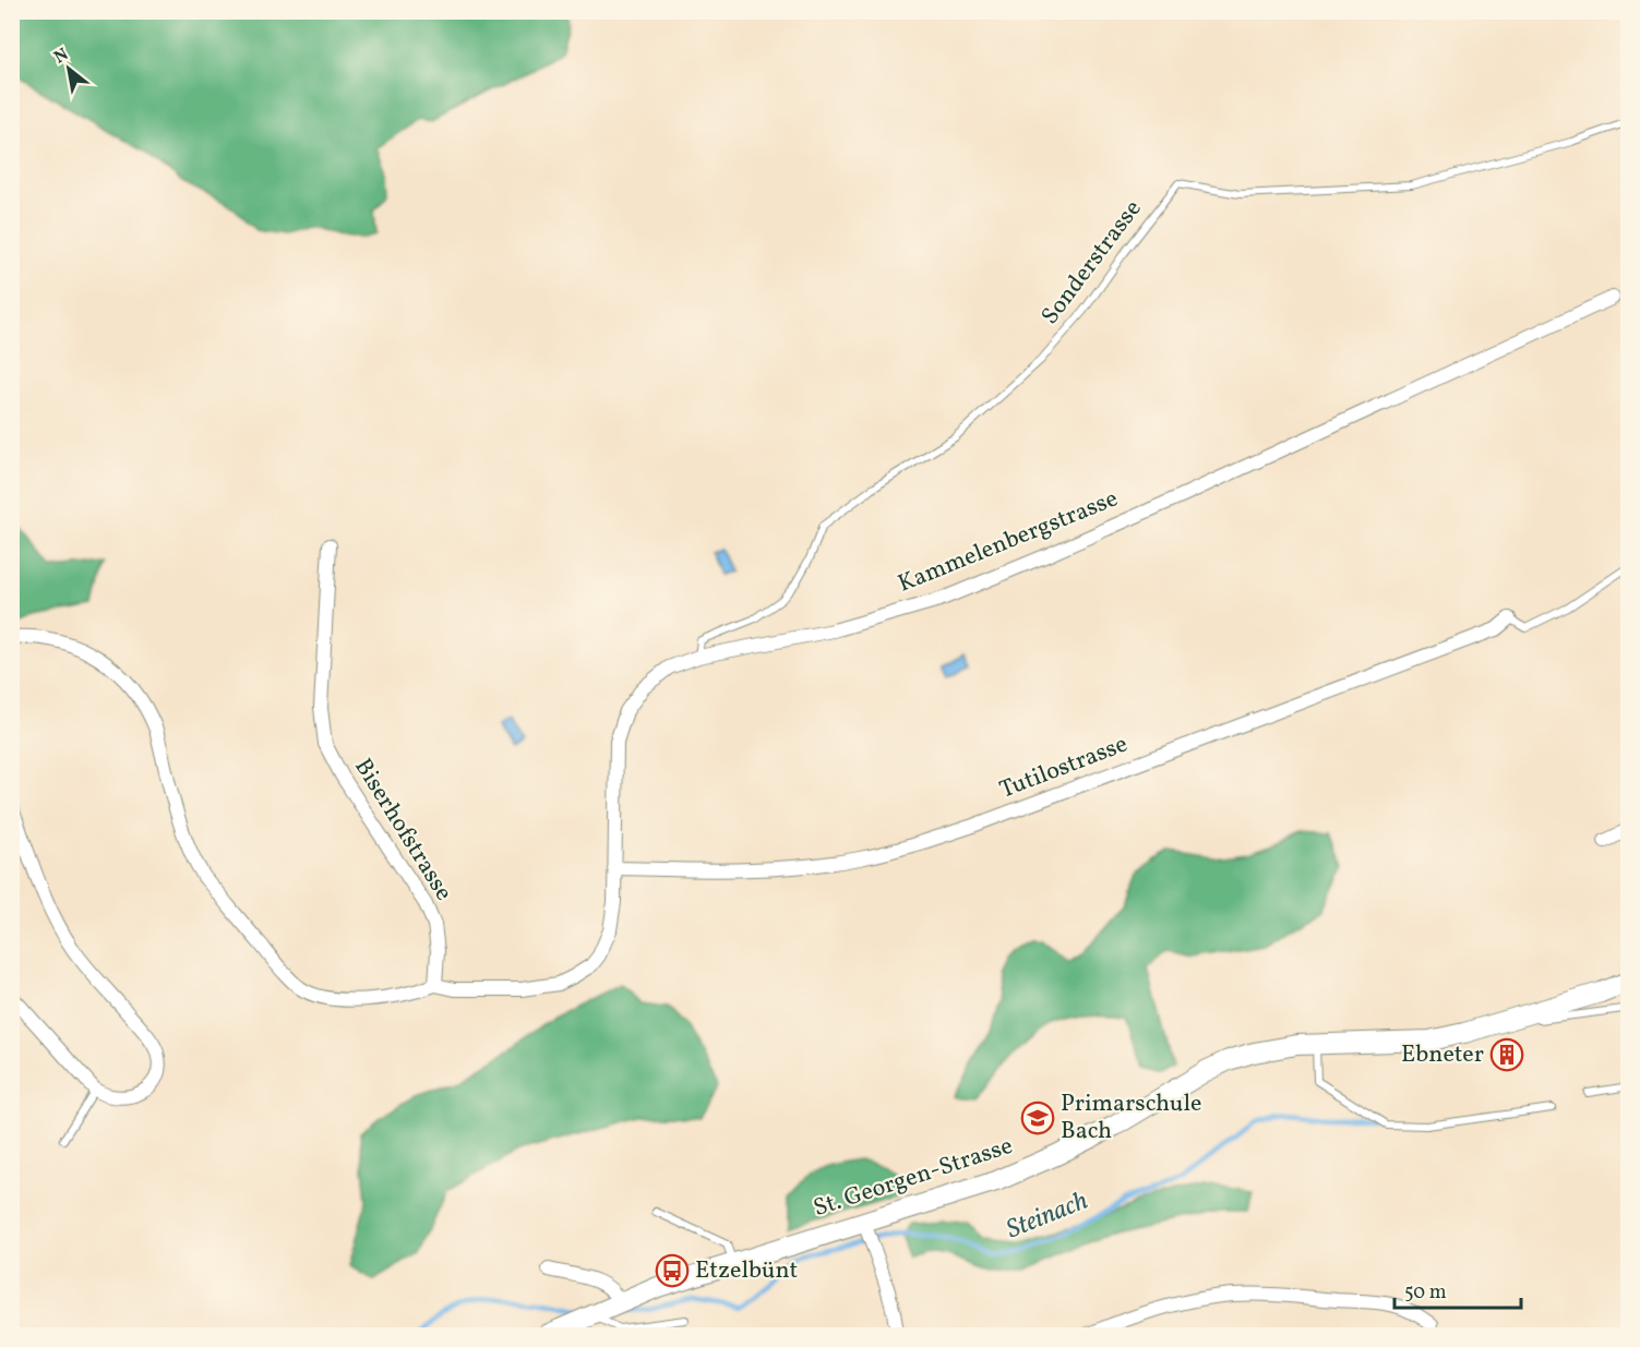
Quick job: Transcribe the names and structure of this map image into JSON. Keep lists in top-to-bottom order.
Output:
{
  "streets": {
    "street": [
      "Kammelenbergstrasse",
      "Tutilostrasse",
      "Biserhofstrasse",
      "St. Georgen-Strasse"
    ],
    "lane": ["Sonderstrasse"]
  },
  "crossings": [
    ["Sonderstrasse", "Kammelenbergstrasse"],
    ["Kammelenbergstrasse", "Tutilostrasse"],
    ["Kammelenbergstrasse", "Biserhofstrasse"]
  ],
  "water": ["Steinach"],
  "places": {
    "building": ["Ebneter"],
    "school or university": ["Primarschule Bach"],
    "bus stop": ["Etzelbünt"]
  },
  "scale_bar": "50 m",
  "north": "top left"
}
